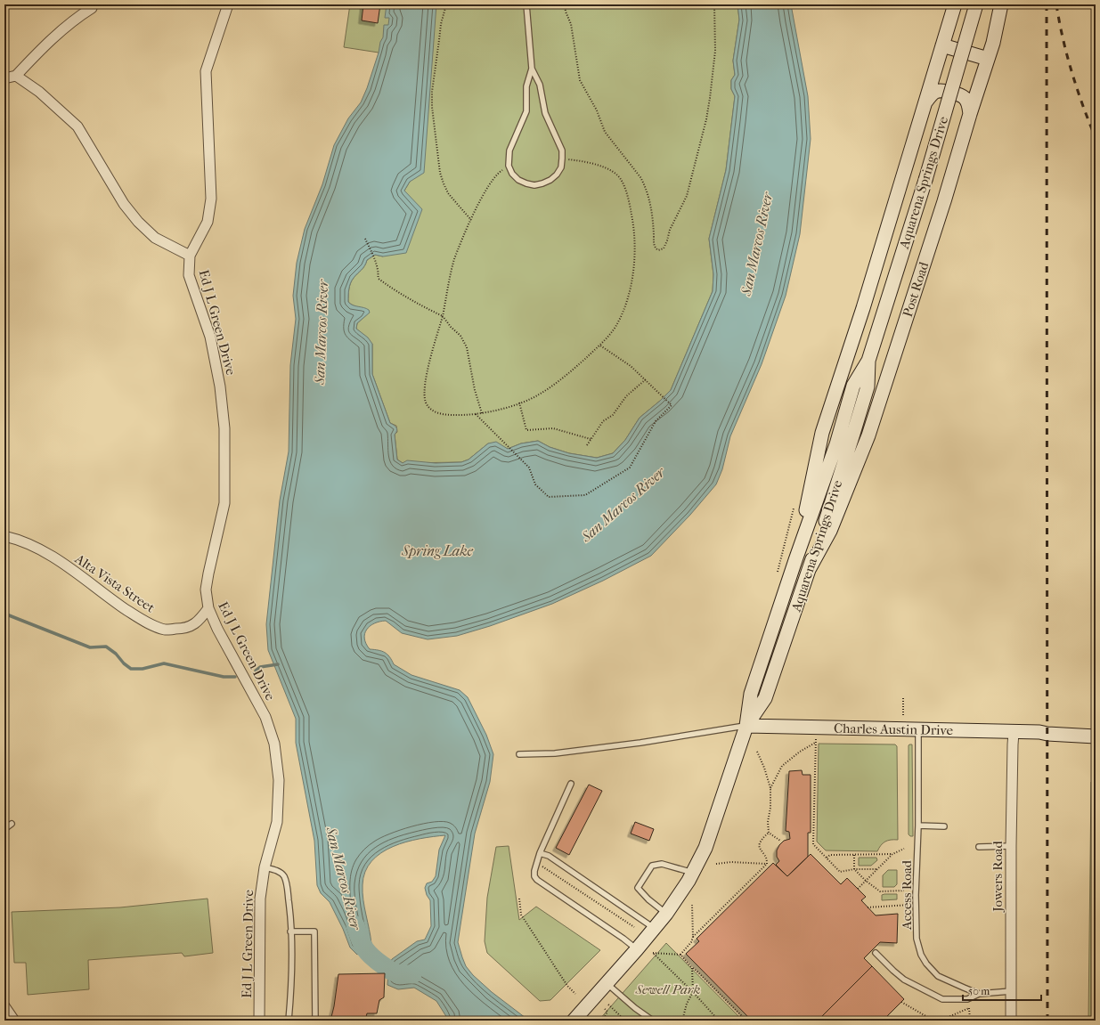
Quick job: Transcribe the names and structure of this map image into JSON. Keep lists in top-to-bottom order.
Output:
{
  "streets": {
    "street": [
      "Aquarena Springs Drive",
      "Post Road",
      "Ed J L Green Drive",
      "Alta Vista Street",
      "Charles Austin Drive",
      "Jowers Road"
    ],
    "lane": ["Access Road"]
  },
  "crossings": [
    ["Aquarena Springs Drive", "Post Road"],
    ["Aquarena Springs Drive", "Charles Austin Drive"],
    ["Ed J L Green Drive", "Alta Vista Street"],
    ["Charles Austin Drive", "Jowers Road"],
    ["Charles Austin Drive", "Access Road"],
    ["Jowers Road", "Access Road"]
  ],
  "water": ["San Marcos River", "Spring Lake"],
  "parks": ["Sewell Park"],
  "scale_bar": "50 m"
}
